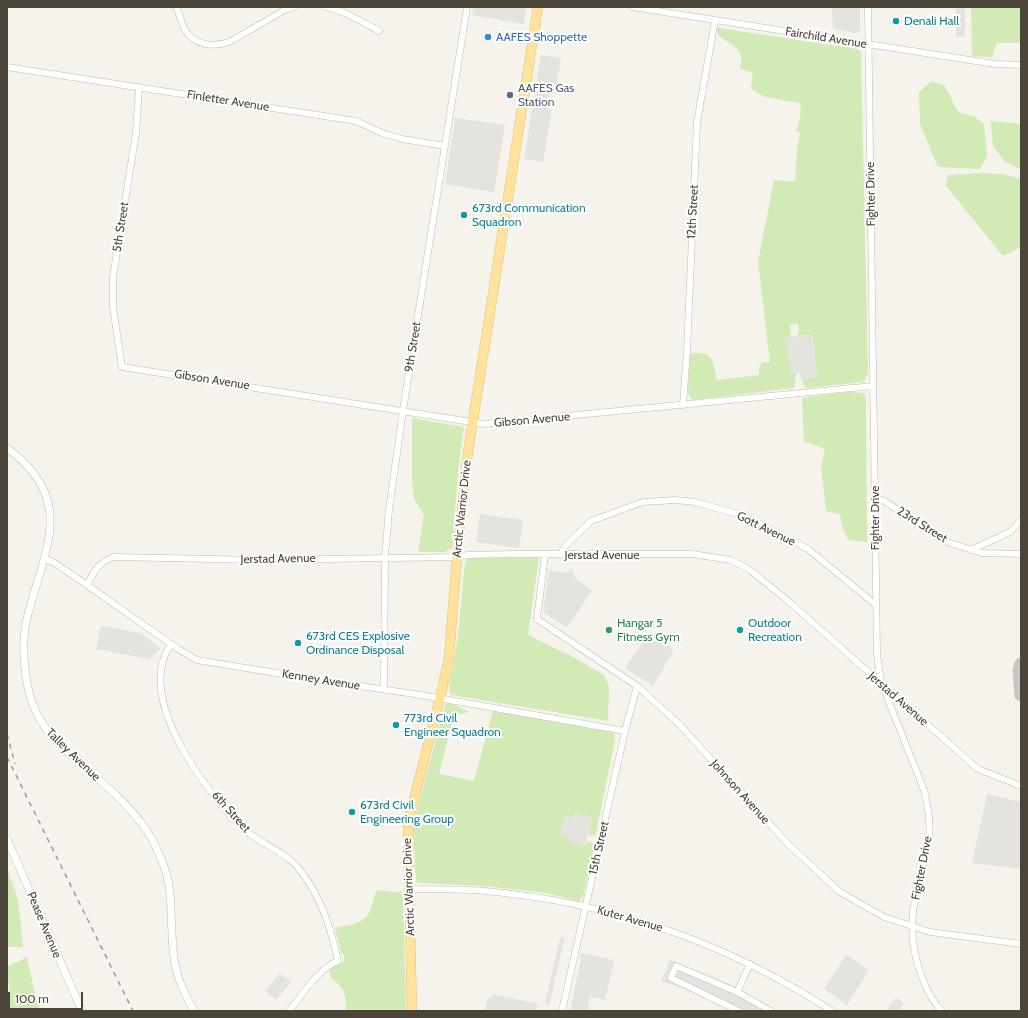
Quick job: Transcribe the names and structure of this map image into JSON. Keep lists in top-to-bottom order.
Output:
{
  "streets": {
    "main road": ["Arctic Warrior Drive"],
    "street": [
      "Fairchild Avenue",
      "Finletter Avenue",
      "Fighter Drive",
      "12th Street",
      "5th Street",
      "9th Street",
      "Gibson Avenue",
      "23rd Street",
      "Gott Avenue",
      "Jerstad Avenue",
      "Kenney Avenue",
      "Talley Avenue",
      "Johnson Avenue",
      "6th Street",
      "15th Street",
      "Kuter Avenue",
      "Pease Avenue"
    ]
  },
  "crossings": [
    ["Fairchild Avenue", "Fighter Drive"],
    ["Fairchild Avenue", "12th Street"],
    ["Finletter Avenue", "5th Street"],
    ["Finletter Avenue", "9th Street"],
    ["Fighter Drive", "Gibson Avenue"],
    ["Fighter Drive", "23rd Street"],
    ["Fighter Drive", "Gott Avenue"],
    ["Fighter Drive", "Jerstad Avenue"],
    ["Fighter Drive", "Johnson Avenue"],
    ["12th Street", "Gibson Avenue"],
    ["5th Street", "Gibson Avenue"],
    ["9th Street", "Gibson Avenue"],
    ["9th Street", "Jerstad Avenue"],
    ["9th Street", "Kenney Avenue"],
    ["Gibson Avenue", "Arctic Warrior Drive"],
    ["Arctic Warrior Drive", "Jerstad Avenue"],
    ["Arctic Warrior Drive", "Kenney Avenue"],
    ["Arctic Warrior Drive", "Kuter Avenue"],
    ["Gott Avenue", "Jerstad Avenue"],
    ["Jerstad Avenue", "Kenney Avenue"],
    ["Jerstad Avenue", "Johnson Avenue"],
    ["Kenney Avenue", "Talley Avenue"],
    ["Kenney Avenue", "6th Street"],
    ["Kenney Avenue", "15th Street"],
    ["Johnson Avenue", "15th Street"],
    ["15th Street", "Kuter Avenue"]
  ],
  "places": [
    "Denali Hall",
    "AAFES Shoppette",
    "AAFES Gas Station",
    "673rd Communication Squadron",
    "Hangar 5 Fitness Gym",
    "Outdoor Recreation",
    "673rd CES Explosive Ordinance Disposal",
    "773rd Civil Engineer Squadron",
    "673rd Civil Engineering Group"
  ],
  "scale_bar": "100 m"
}
